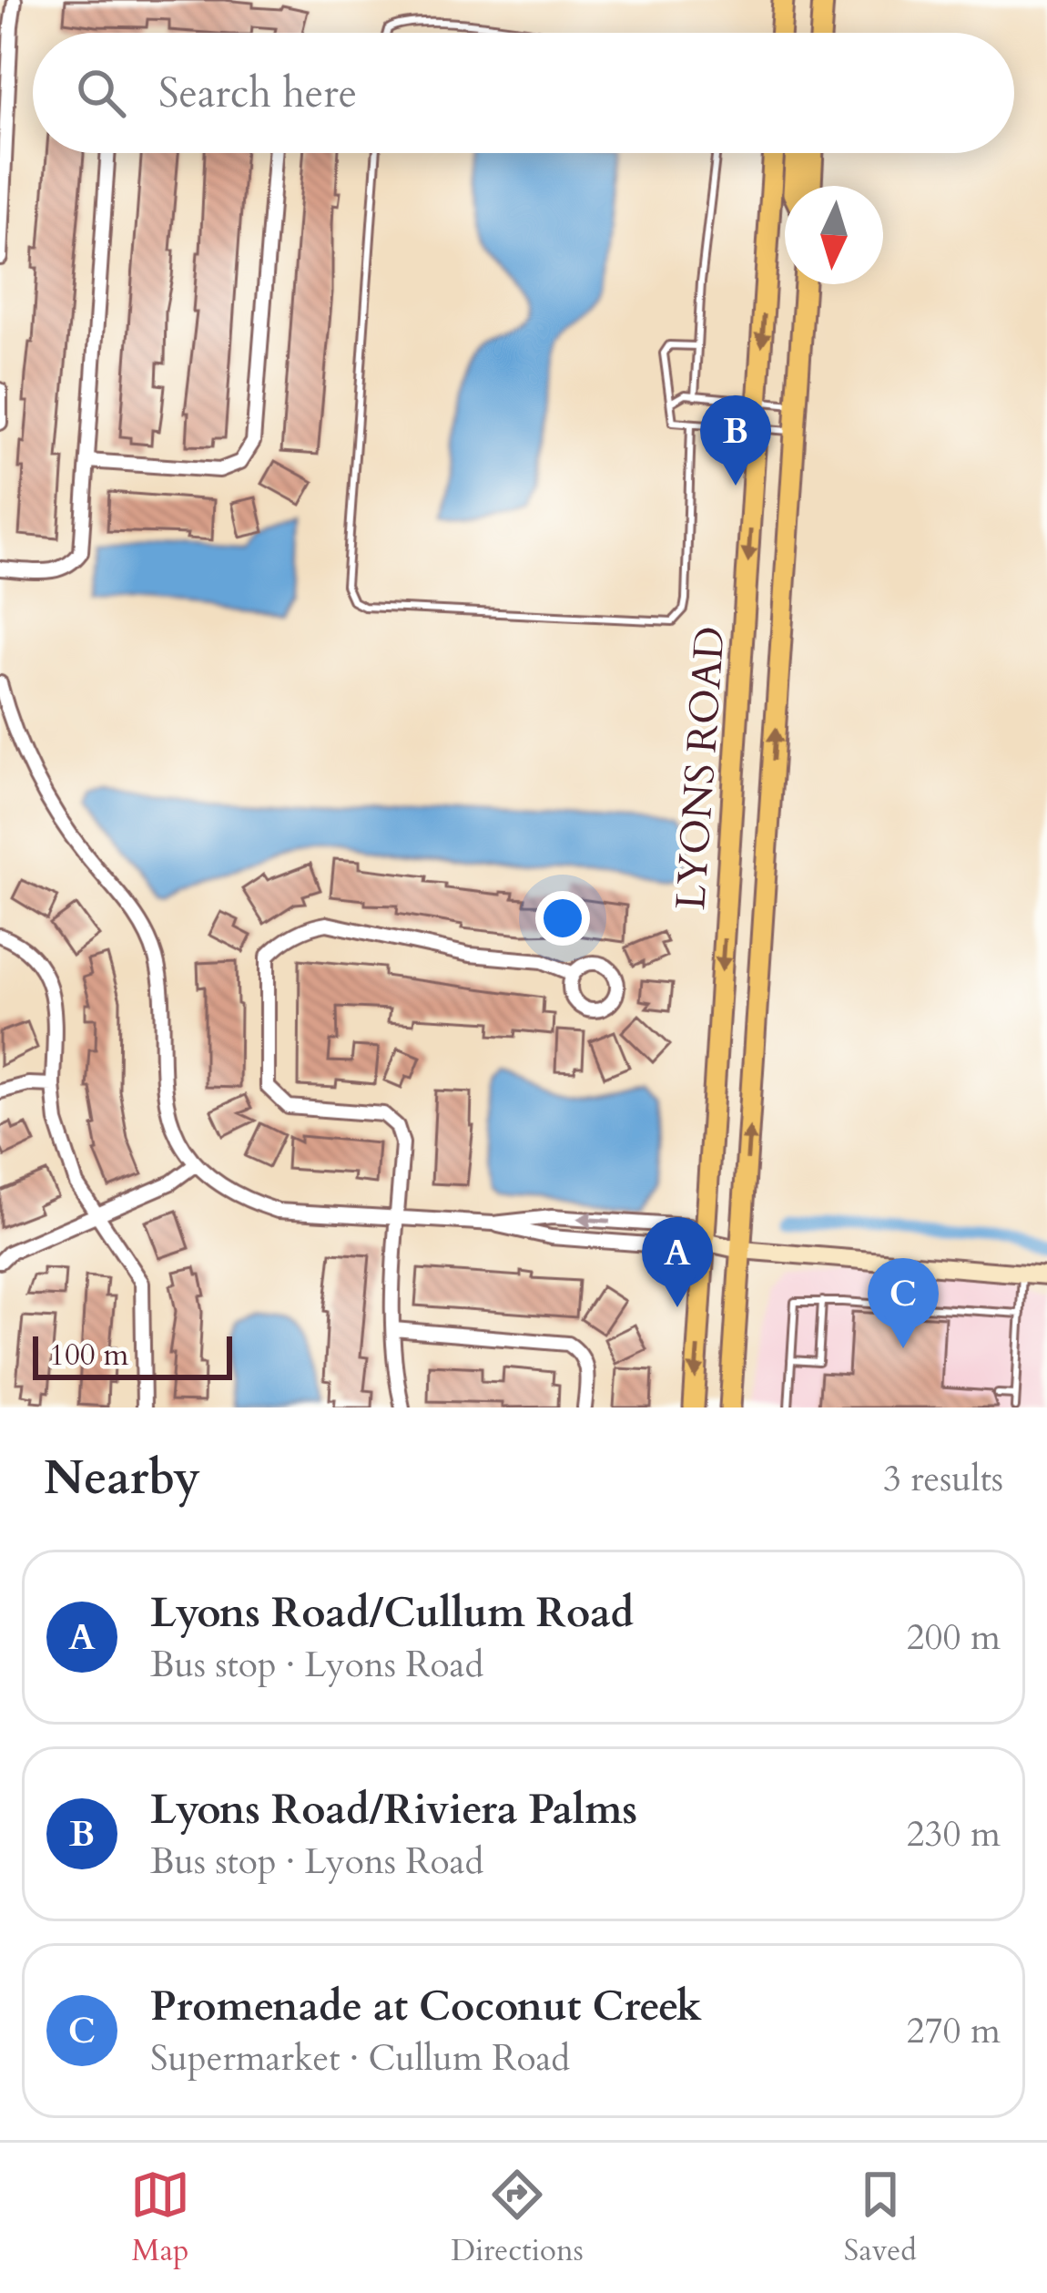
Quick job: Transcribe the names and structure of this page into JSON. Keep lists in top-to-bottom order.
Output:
{
  "streets": {
    "main road": ["LYONS ROAD"]
  },
  "scale_bar": "100 m",
  "north": "bottom",
  "page": {
    "search": "Search here",
    "pins": ["B", "A", "C"],
    "scale": "100 m",
    "heading": ["Nearby", "3 results"],
    "list": [
      {
        "mark": "A",
        "name": "Lyons Road/Cullum Road",
        "note": "Bus stop · Lyons Road",
        "value": "200 m"
      },
      {
        "mark": "B",
        "name": "Lyons Road/Riviera Palms",
        "note": "Bus stop · Lyons Road",
        "value": "230 m"
      },
      {
        "mark": "C",
        "name": "Promenade at Coconut Creek",
        "note": "Supermarket · Cullum Road",
        "value": "270 m"
      }
    ],
    "nav": ["Map", "Directions", "Saved"]
  }
}
